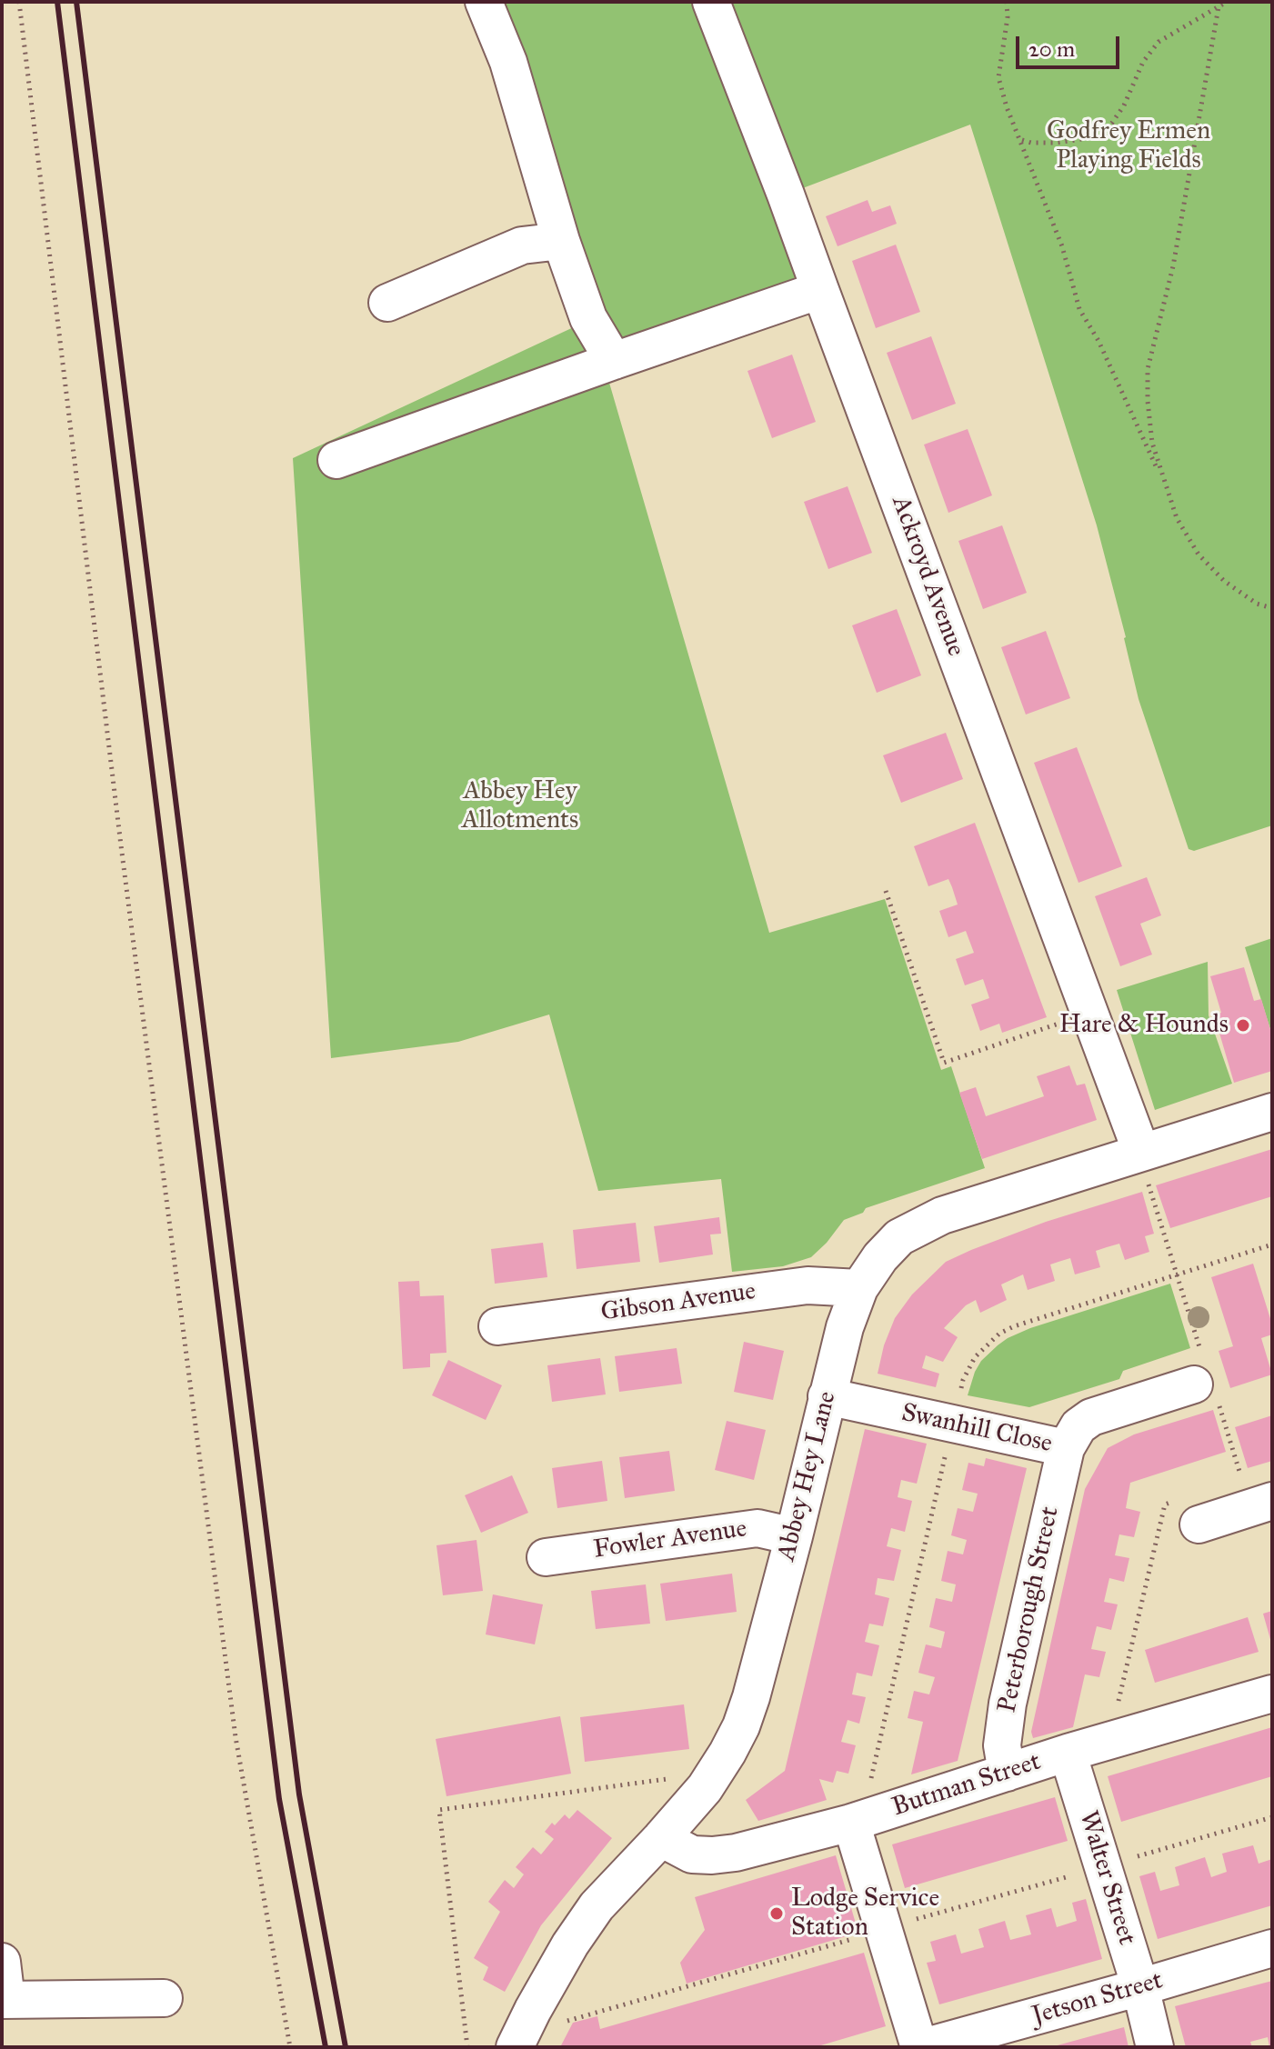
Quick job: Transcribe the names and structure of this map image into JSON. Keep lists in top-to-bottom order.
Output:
{
  "streets": {
    "street": [
      "Ackroyd Avenue",
      "Gibson Avenue",
      "Swanhill Close",
      "Abbey Hey Lane",
      "Fowler Avenue",
      "Peterborough Street",
      "Butman Street",
      "Walter Street",
      "Jetson Street"
    ]
  },
  "crossings": [
    ["Ackroyd Avenue", "Abbey Hey Lane"],
    ["Gibson Avenue", "Abbey Hey Lane"],
    ["Swanhill Close", "Abbey Hey Lane"],
    ["Swanhill Close", "Peterborough Street"],
    ["Abbey Hey Lane", "Fowler Avenue"],
    ["Abbey Hey Lane", "Butman Street"],
    ["Peterborough Street", "Butman Street"],
    ["Butman Street", "Walter Street"],
    ["Walter Street", "Jetson Street"]
  ],
  "parks": ["Godfrey Ermen Playing Fields", "Abbey Hey Allotments"],
  "places": ["Hare & Hounds", "Lodge Service Station"],
  "scale_bar": "20 m"
}
